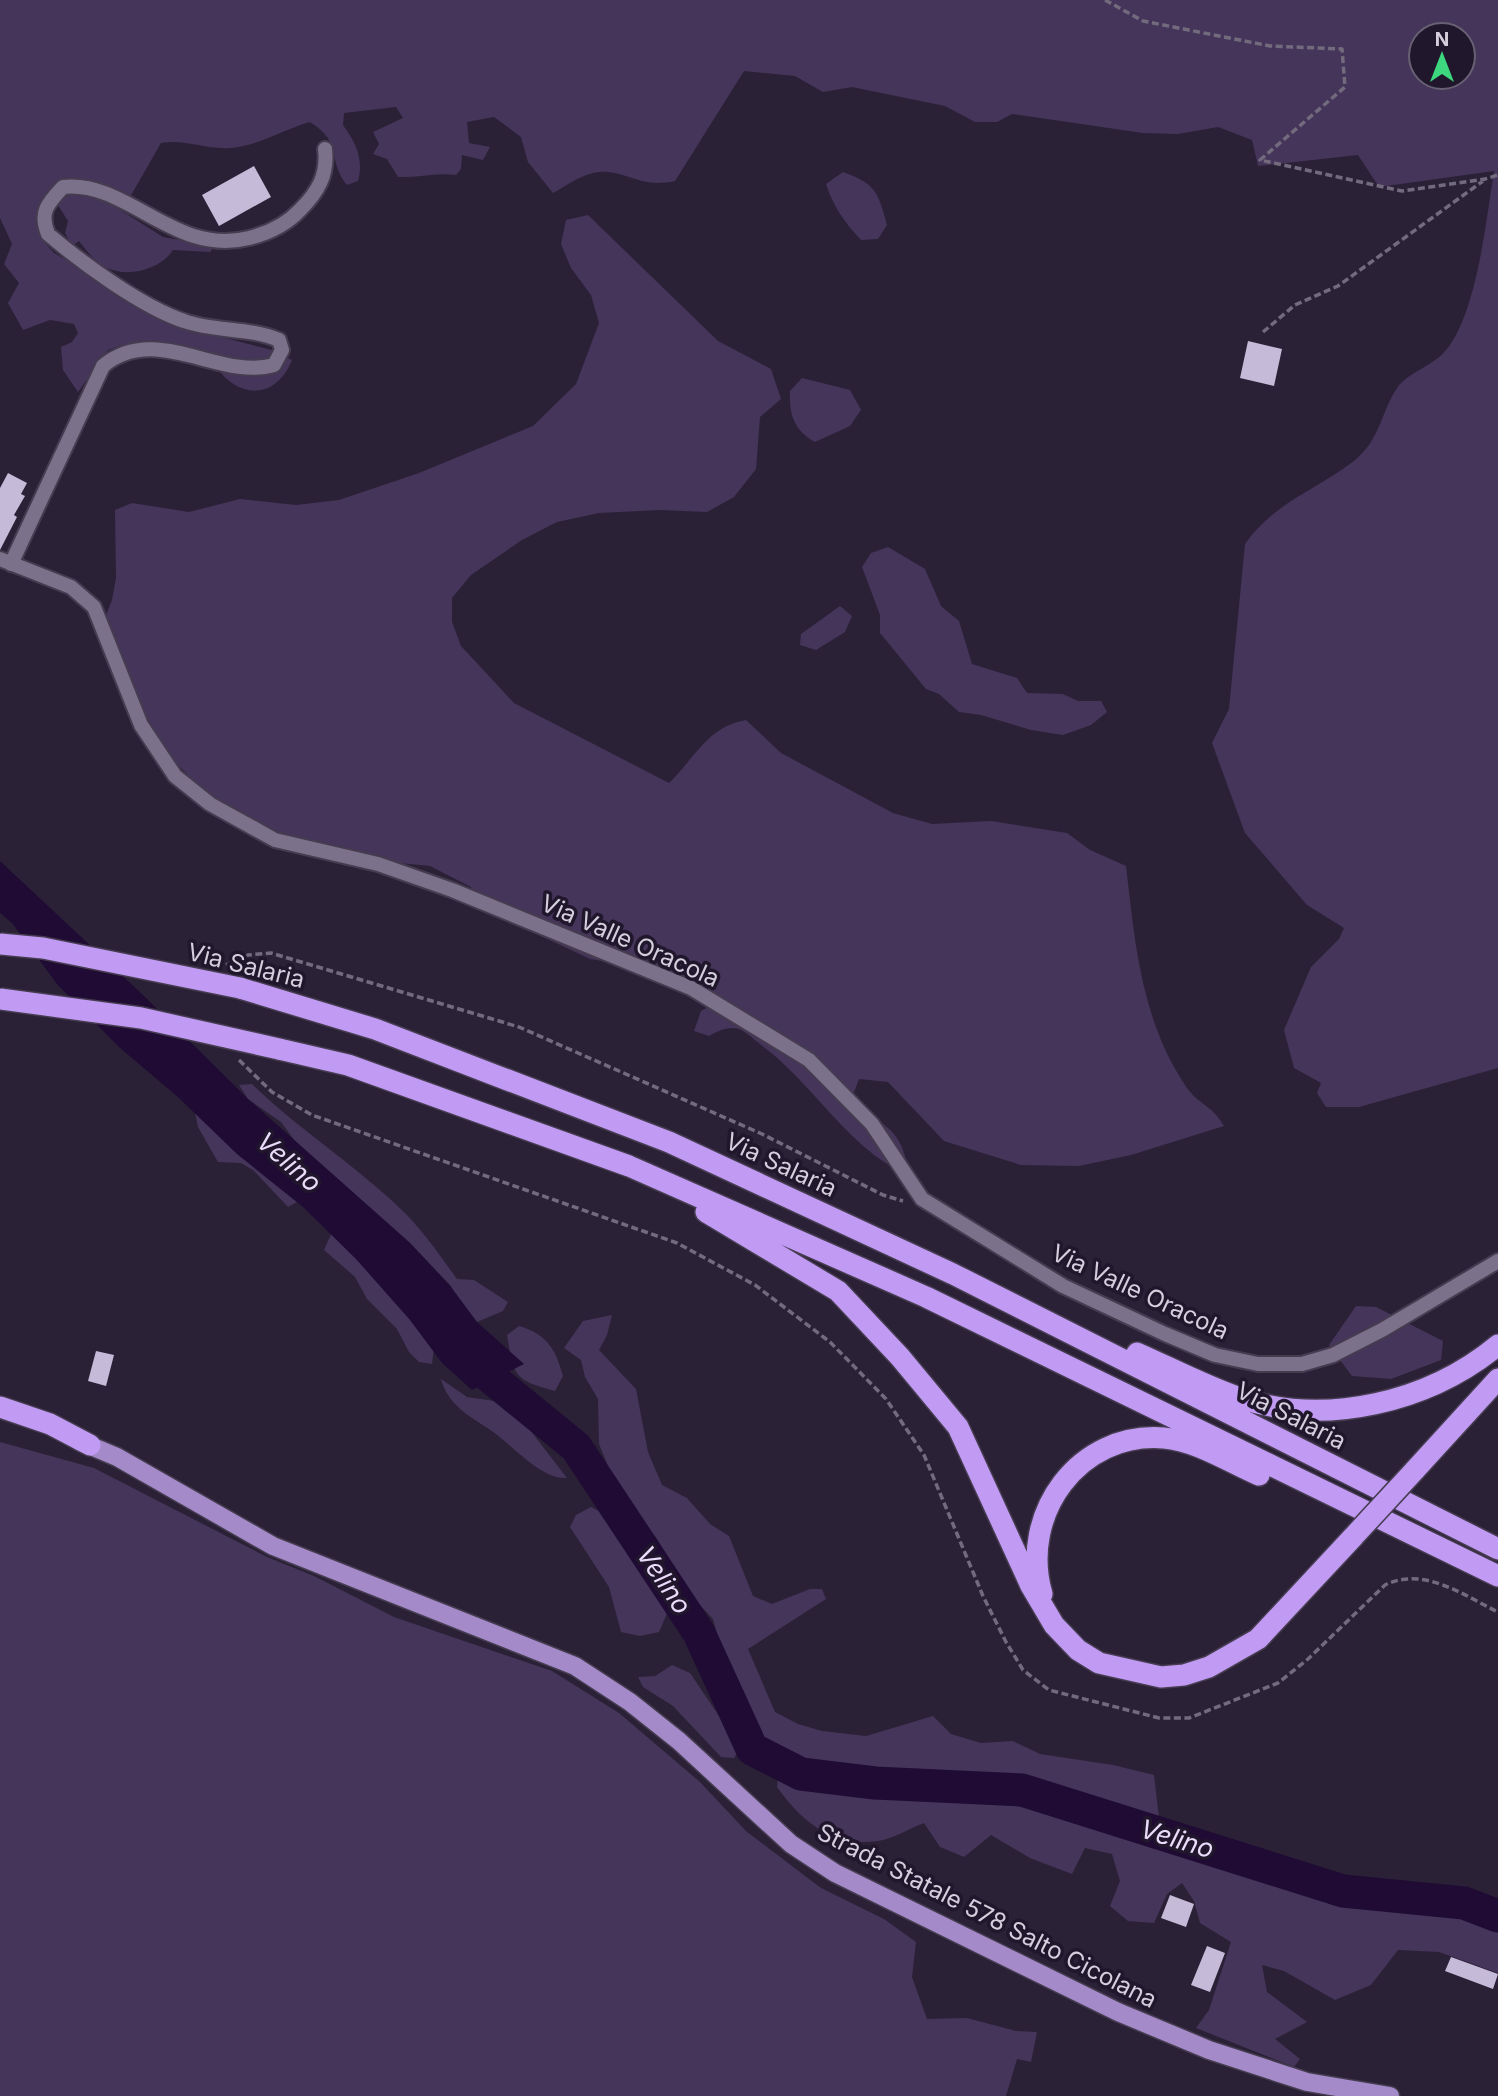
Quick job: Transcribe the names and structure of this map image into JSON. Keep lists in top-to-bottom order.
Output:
{
  "streets": {
    "highway": ["Via Salaria"],
    "main road": ["Strada Statale 578 Salto Cicolana"],
    "street": ["Via Valle Oracola"]
  },
  "water": ["Velino"],
  "north": "top"
}
